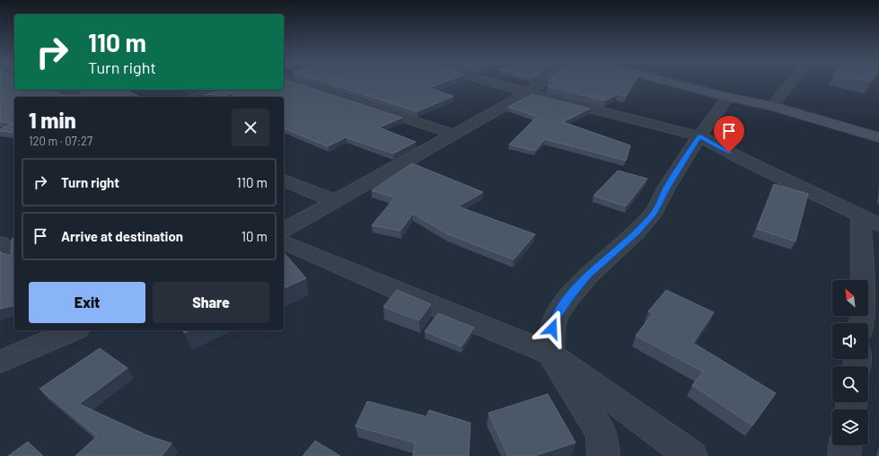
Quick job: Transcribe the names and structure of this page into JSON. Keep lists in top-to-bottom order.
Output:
{
  "north": "top left",
  "page": {
    "turn": ["110 m", "Turn right"],
    "heading": ["1 min", "120 m · 07:27"],
    "list": [
      {
        "name": "Turn right",
        "value": "110 m"
      },
      {
        "name": "Arrive at destination",
        "value": "10 m"
      }
    ],
    "buttons": ["Exit", "Share"]
  }
}
